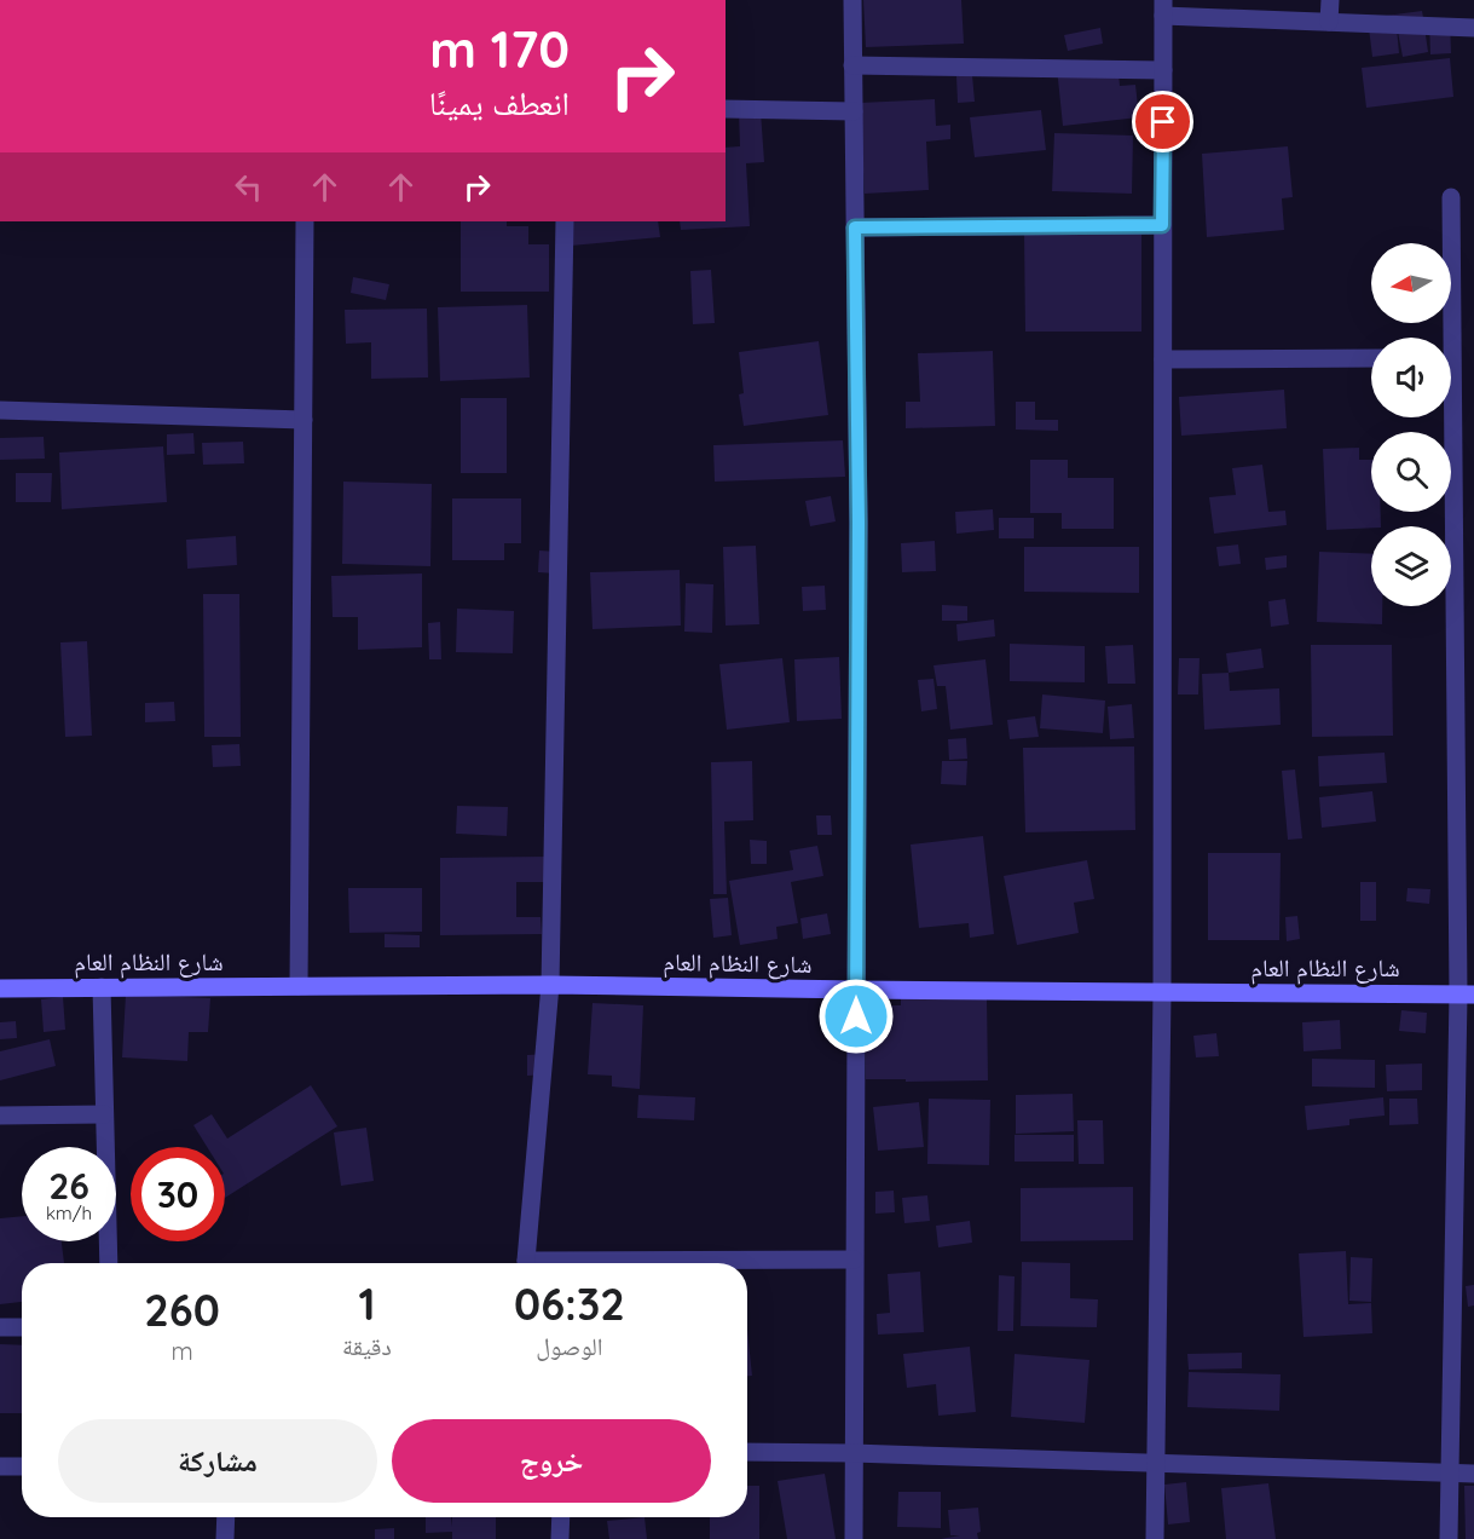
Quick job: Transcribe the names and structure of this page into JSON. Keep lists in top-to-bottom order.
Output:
{
  "streets": {
    "street": ["شارع النظام العام"]
  },
  "north": "left",
  "page": {
    "turn": ["170 m", "انعطف يمينًا"],
    "speed": "26 km/h",
    "limit": "30",
    "eta": [
      "06:32",
      "الوصول",
      "1",
      "دقيقة",
      "260",
      "m"
    ],
    "buttons": ["خروج", "مشاركة"]
  }
}
